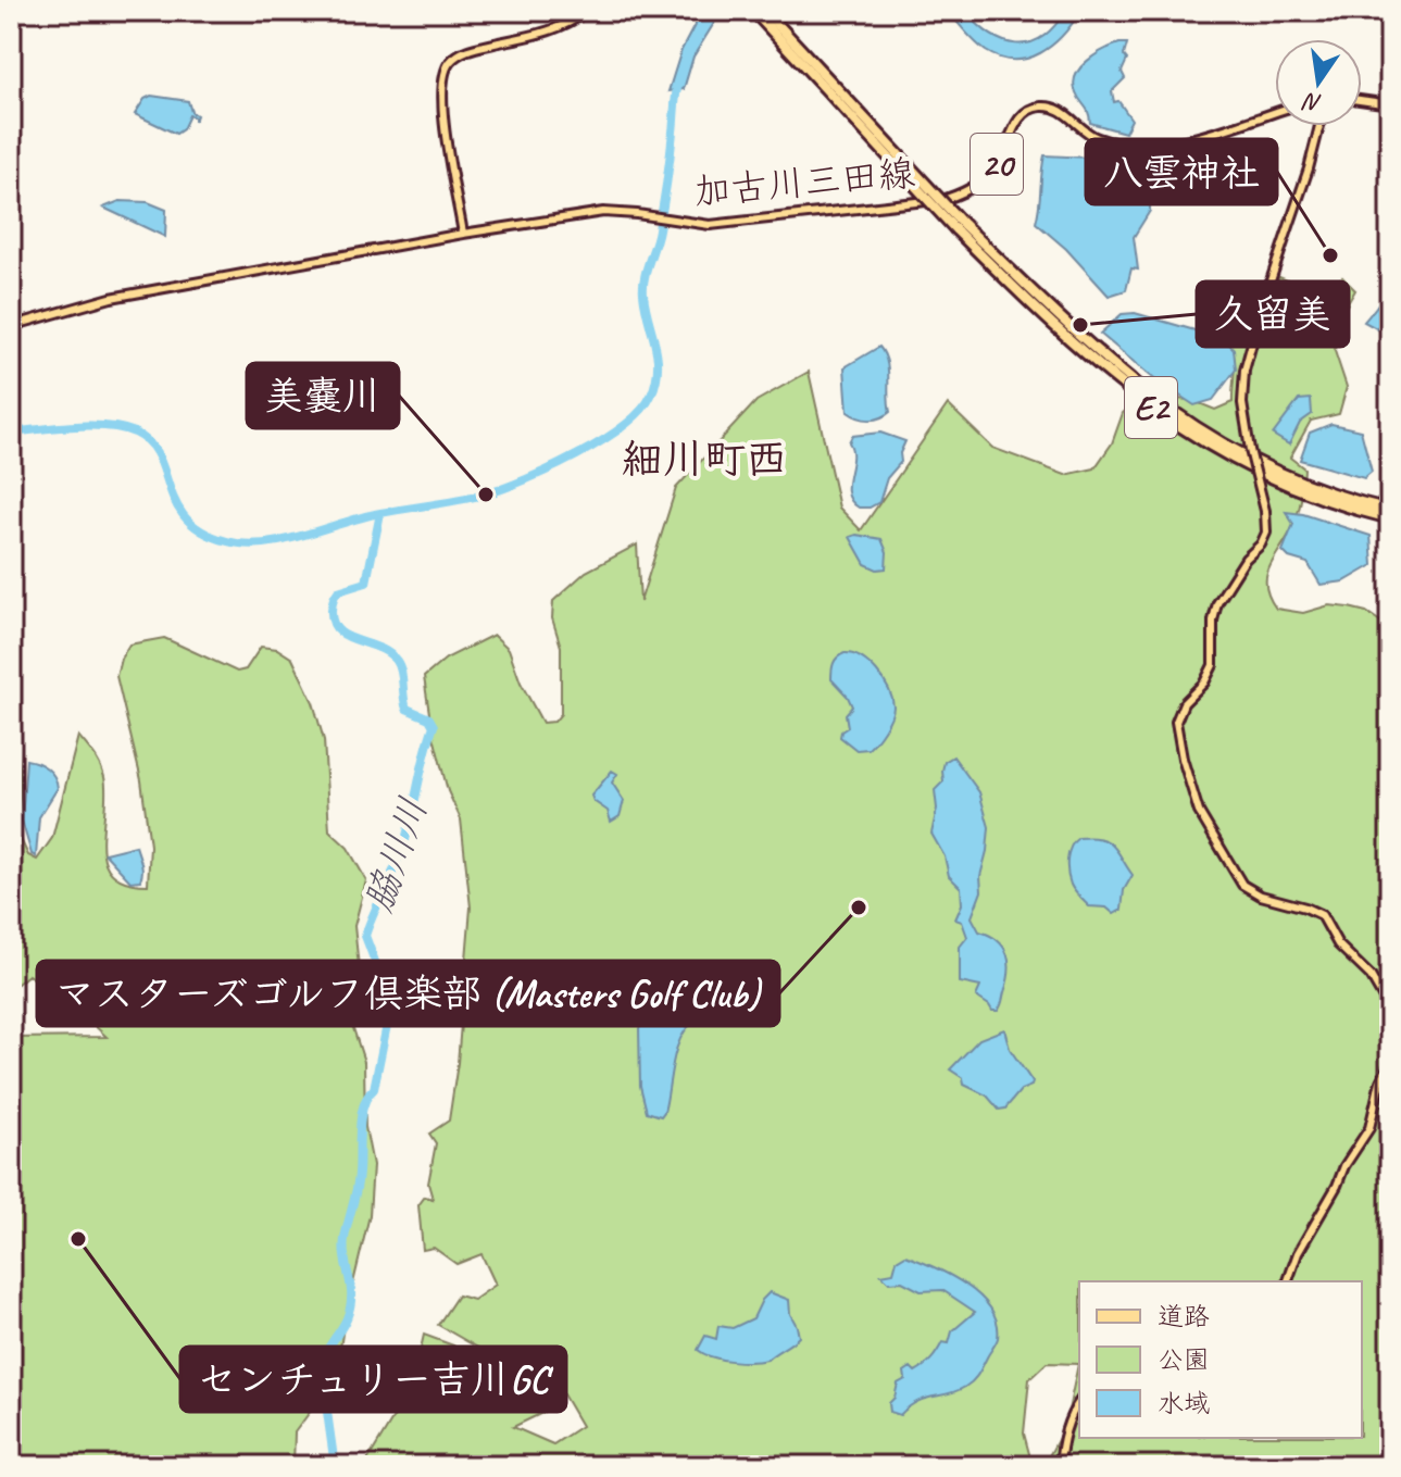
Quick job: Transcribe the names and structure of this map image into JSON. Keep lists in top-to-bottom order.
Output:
{
  "streets": {
    "highway": ["E2"],
    "main road": ["20", "加古川三田線"]
  },
  "districts": ["細川町西"],
  "water": ["脇川川"],
  "places": [
    "八雲神社",
    "久留美",
    "美嚢川",
    "マスターズゴルフ倶楽部 (Masters Golf Club)",
    "センチュリー吉川GC"
  ],
  "legend": ["道路", "公園", "水域"],
  "north": "bottom"
}
